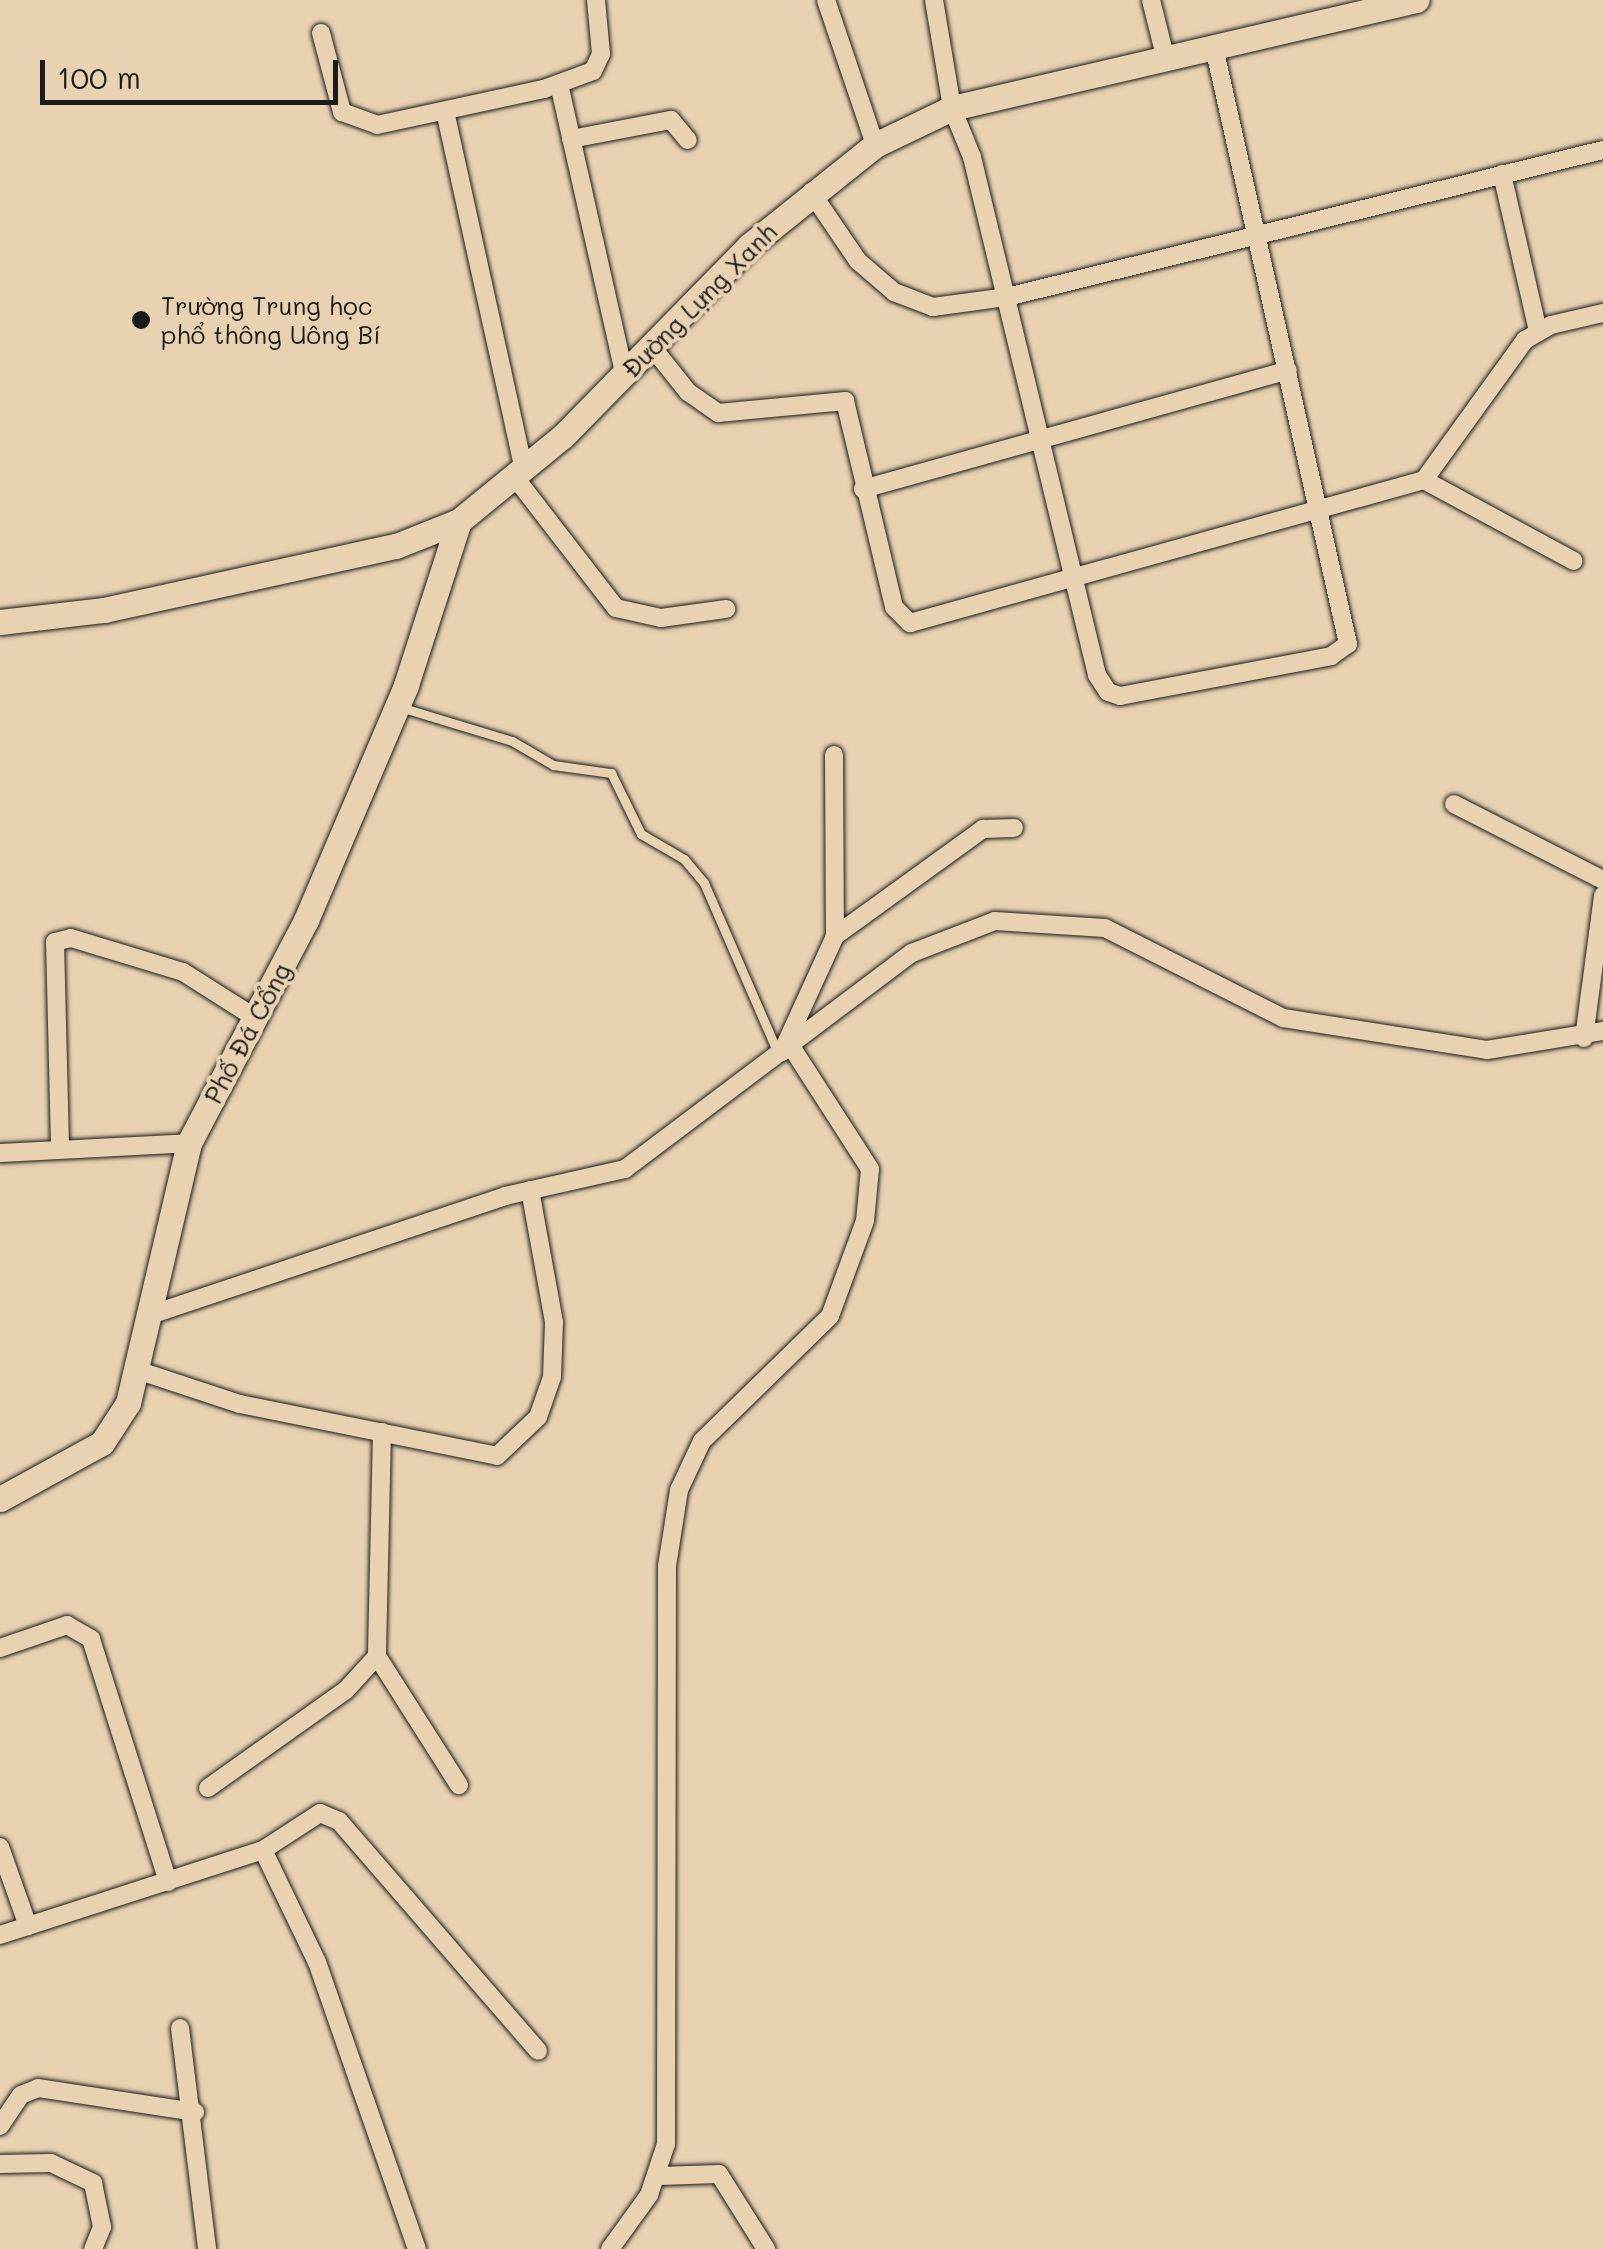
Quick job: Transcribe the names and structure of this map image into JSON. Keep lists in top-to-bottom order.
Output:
{
  "streets": {
    "main road": ["Đường Lựng Xanh", "Phố Đá Cổng"]
  },
  "crossings": [
    ["Đường Lựng Xanh", "Phố Đá Cổng"]
  ],
  "places": ["Trường Trung học phổ thông Uông Bí"],
  "scale_bar": "100 m"
}
